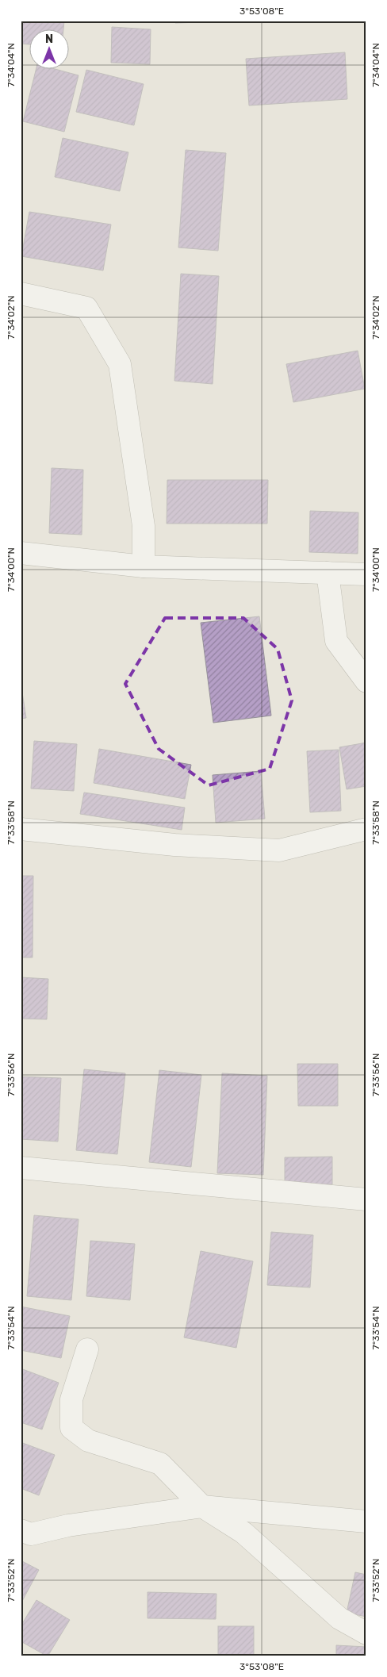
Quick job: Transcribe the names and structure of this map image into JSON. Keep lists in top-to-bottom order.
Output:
{
  "north": "top",
  "coordinates": [
    "3°53'08\"E",
    "7°34'04\"N",
    "7°34'02\"N",
    "7°34'00\"N",
    "7°33'58\"N",
    "7°33'56\"N",
    "7°33'54\"N",
    "7°33'52\"N"
  ]
}
